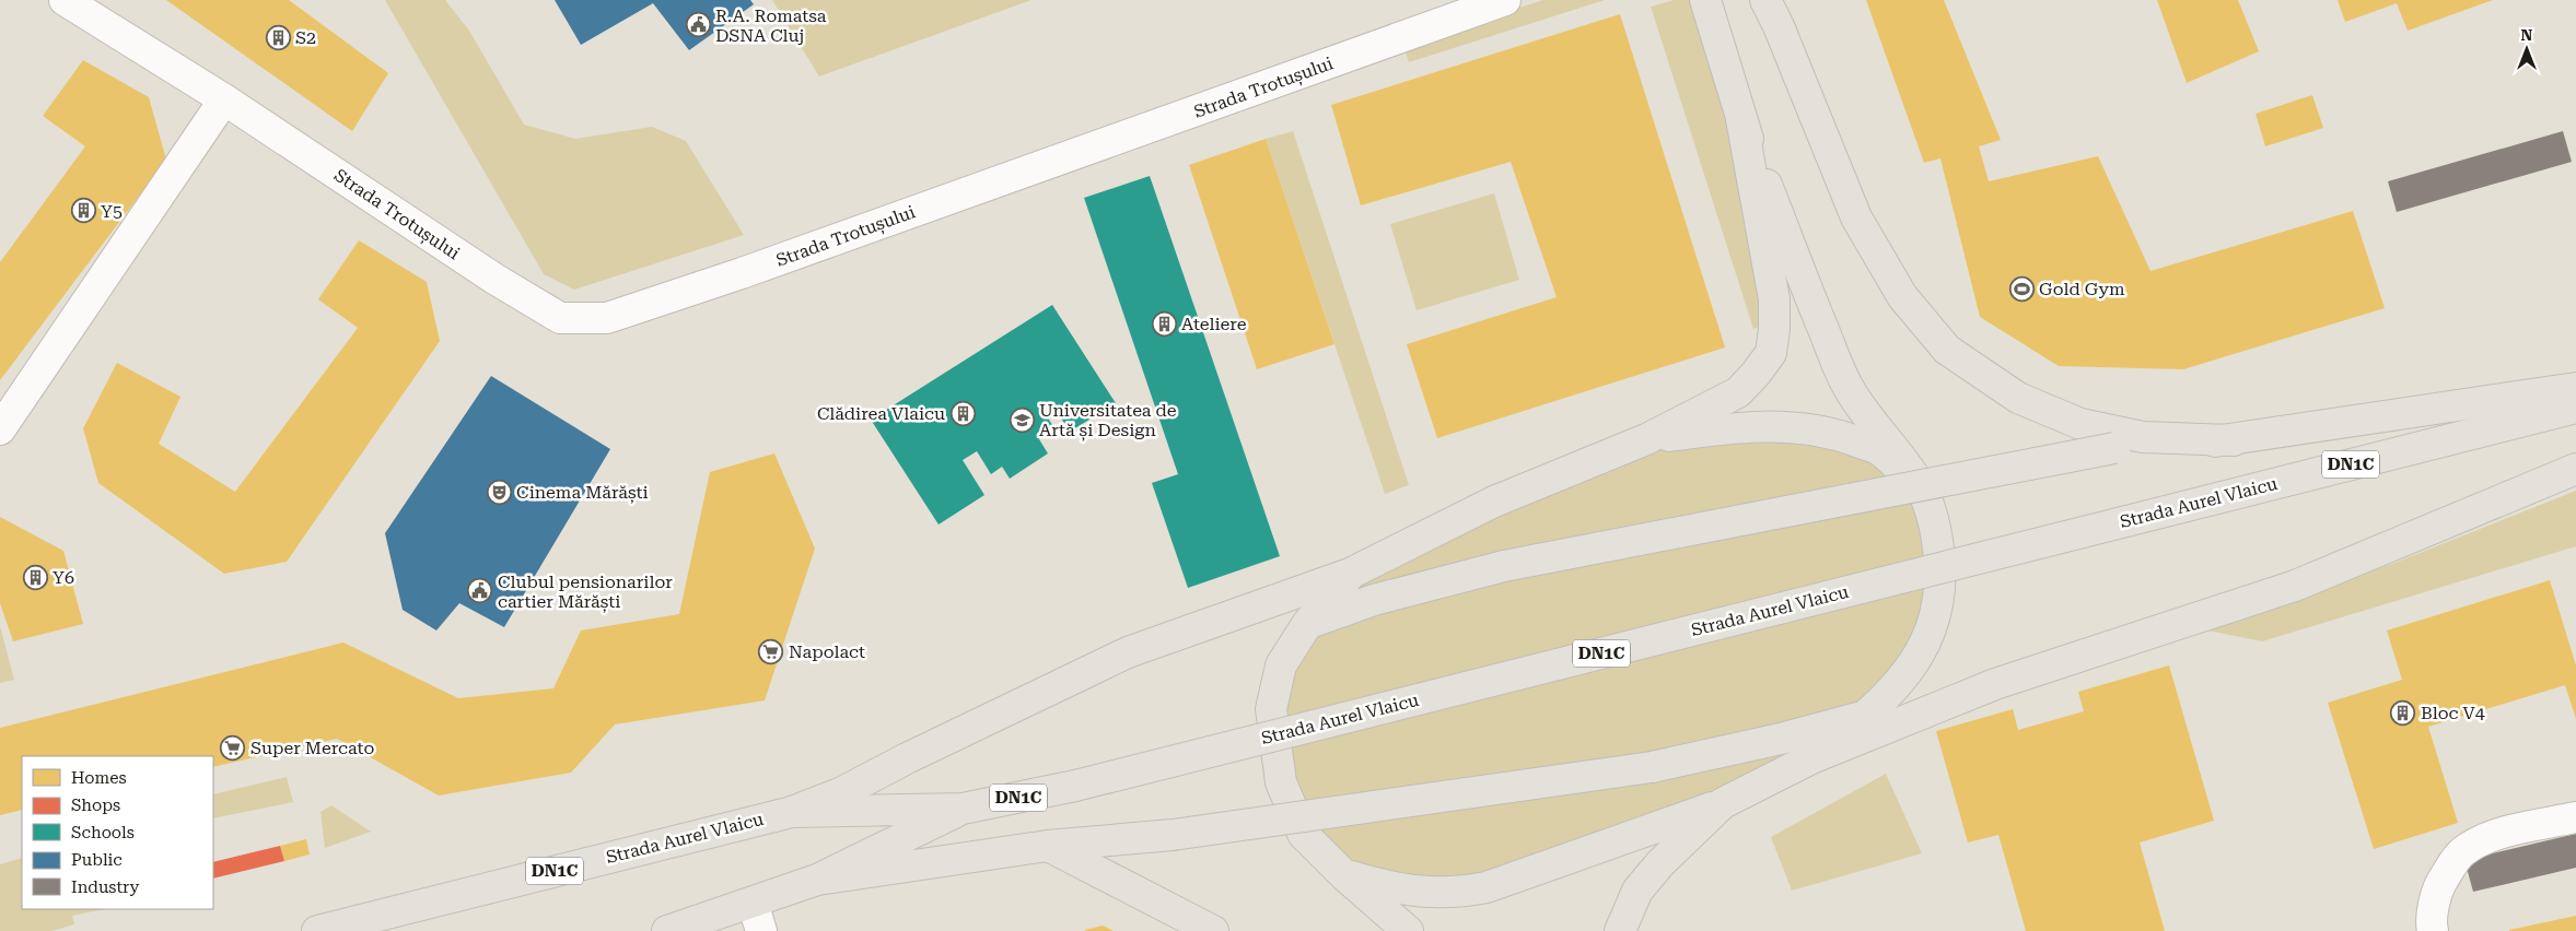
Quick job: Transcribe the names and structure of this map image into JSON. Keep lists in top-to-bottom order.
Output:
{
  "streets": {
    "main road": ["DN1C", "Strada Aurel Vlaicu"],
    "street": ["Strada Trotușului"]
  },
  "places": {
    "public building": ["R.A. Romatsa DSNA Cluj", "Clubul pensionarilor cartier Mărăști"],
    "building": [
      "S2",
      "Y5",
      "Ateliere",
      "Clădirea Vlaicu",
      "Y6",
      "Bloc V4"
    ],
    "sports": ["Gold Gym"],
    "school or university": ["Universitatea de Artă și Design"],
    "theatre": ["Cinema Mărăști"],
    "supermarket": ["Napolact", "Super Mercato"]
  },
  "legend": [
    "Homes",
    "Shops",
    "Schools",
    "Public",
    "Industry"
  ],
  "north": "top"
}
